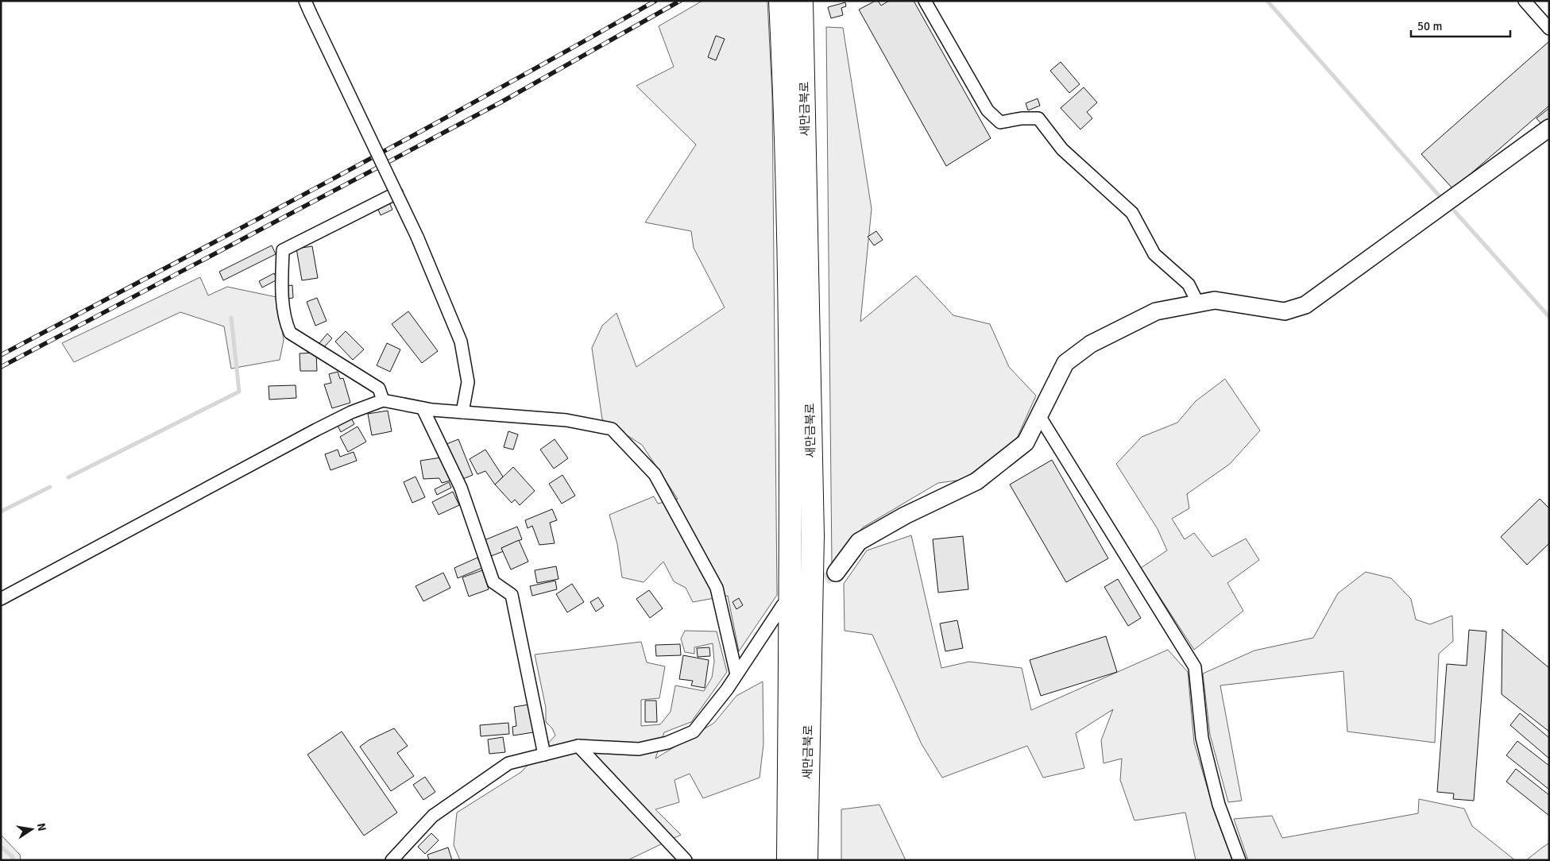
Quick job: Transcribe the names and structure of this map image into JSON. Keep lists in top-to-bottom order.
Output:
{
  "streets": {
    "highway": ["새만금북로"]
  },
  "scale_bar": "50 m",
  "north": "right"
}
